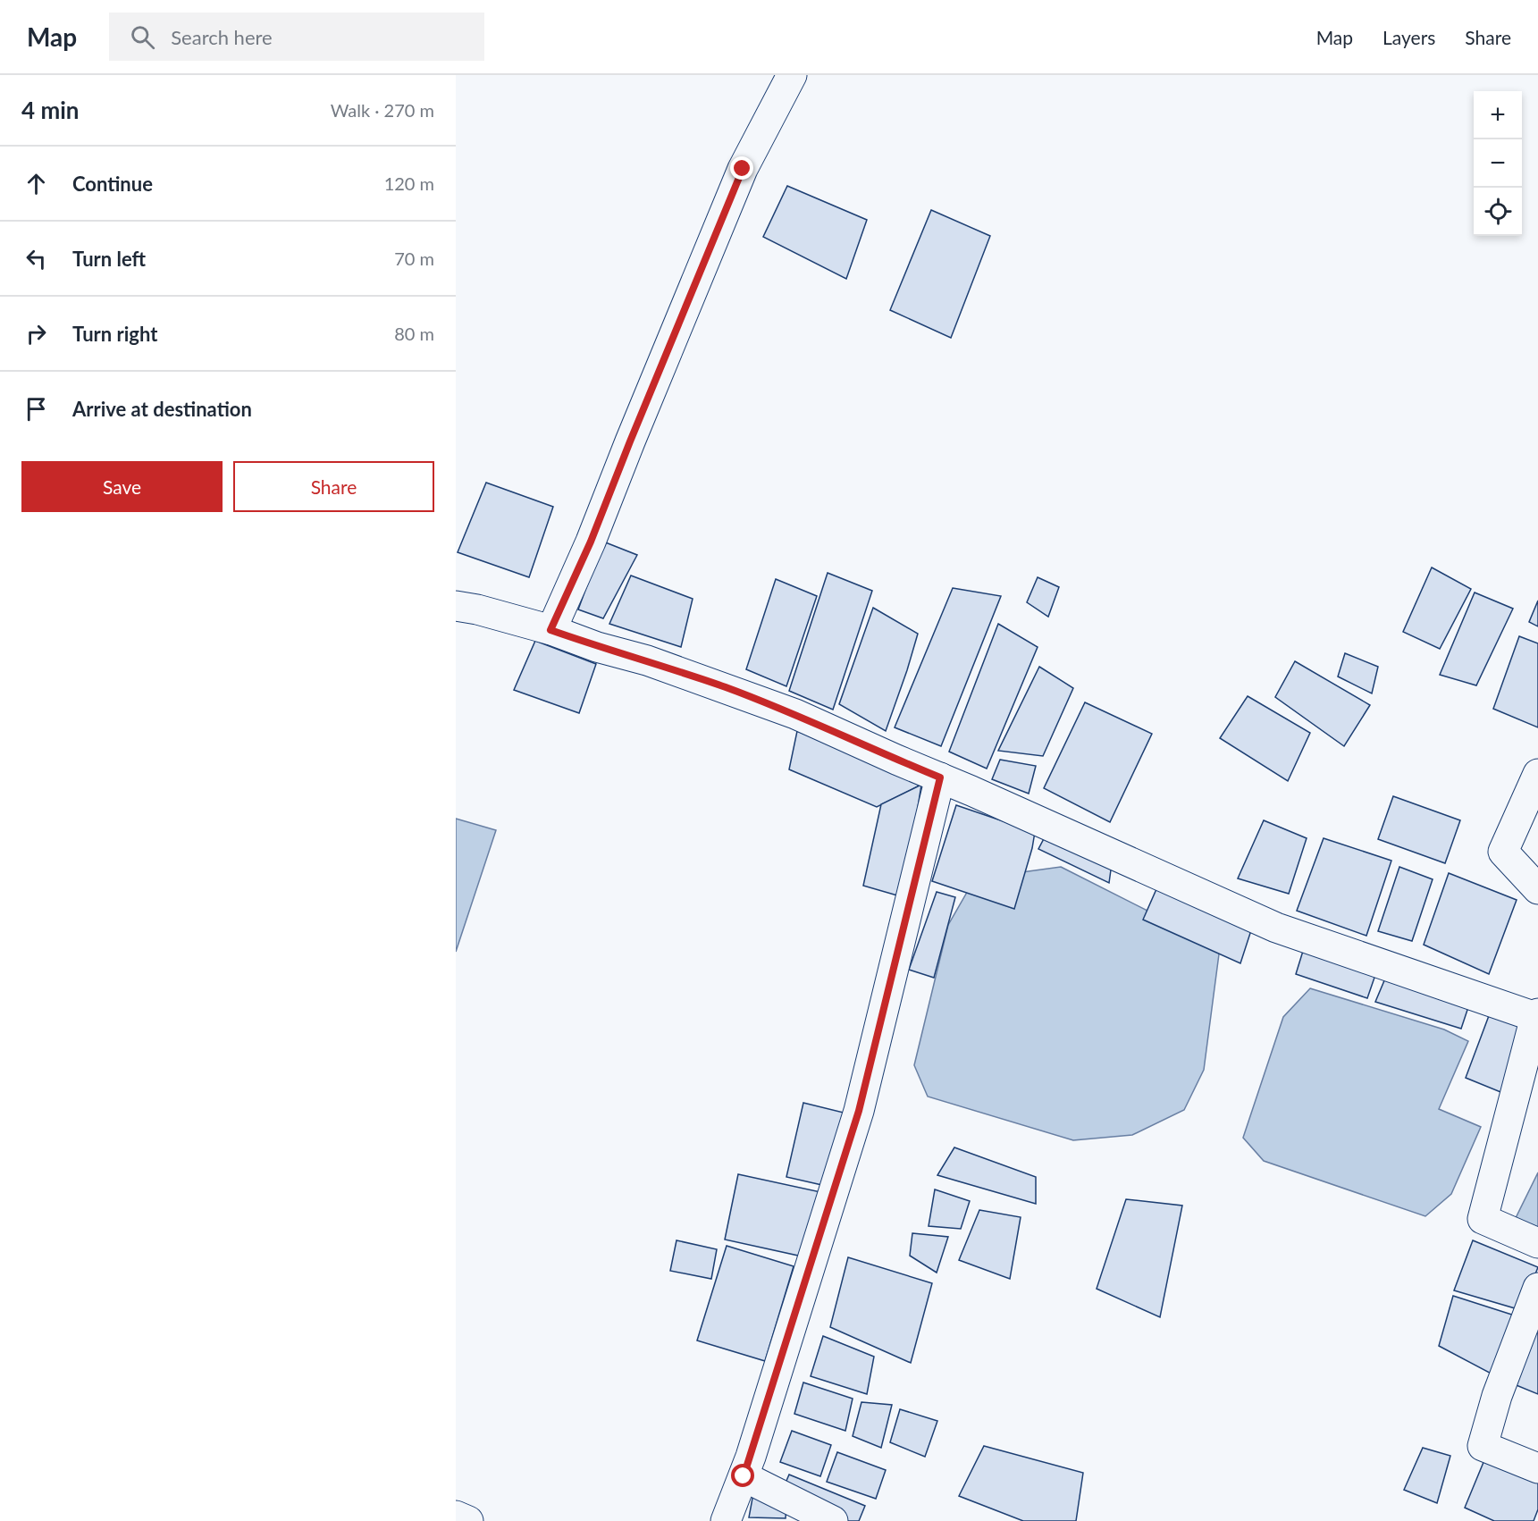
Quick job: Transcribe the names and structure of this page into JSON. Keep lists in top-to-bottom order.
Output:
{
  "page": {
    "header": "Map",
    "search": "Search here",
    "nav": ["Map", "Layers", "Share"],
    "heading": ["4 min", "Walk · 270 m"],
    "map_buttons": ["+", "−"],
    "list": [
      ["Continue", "120 m"],
      ["Turn left", "70 m"],
      ["Turn right", "80 m"],
      "Arrive at destination"
    ],
    "buttons": ["Save", "Share"]
  }
}
